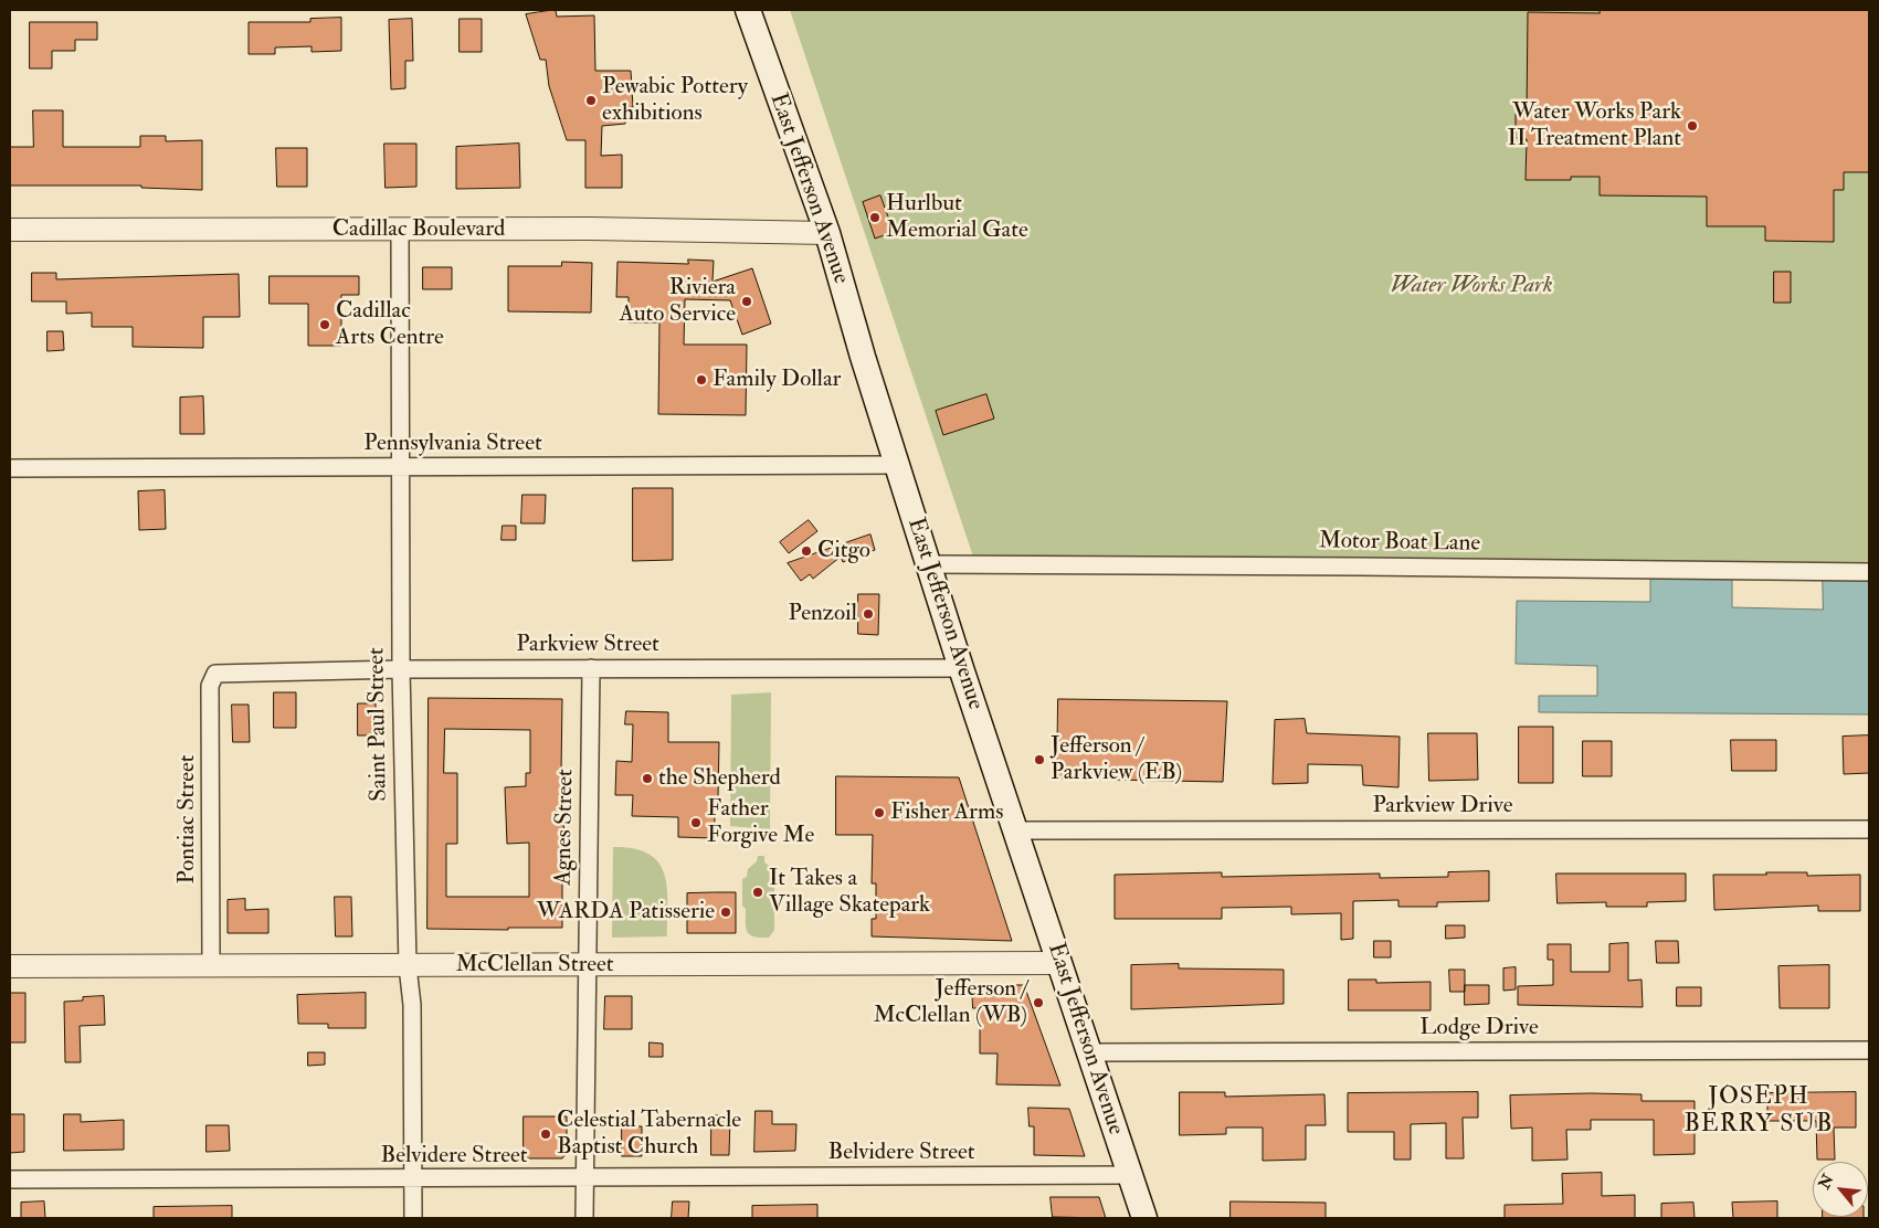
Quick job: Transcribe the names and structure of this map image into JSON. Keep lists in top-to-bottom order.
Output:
{
  "streets": {
    "main road": ["East Jefferson Avenue"],
    "street": [
      "Cadillac Boulevard",
      "Pennsylvania Street",
      "Motor Boat Lane",
      "Parkview Street",
      "Saint Paul Street",
      "Parkview Drive",
      "Pontiac Street",
      "Agnes Street",
      "McClellan Street",
      "Lodge Drive",
      "Belvidere Street"
    ]
  },
  "crossings": [
    ["East Jefferson Avenue", "Cadillac Boulevard"],
    ["East Jefferson Avenue", "Pennsylvania Street"],
    ["East Jefferson Avenue", "Motor Boat Lane"],
    ["East Jefferson Avenue", "Parkview Street"],
    ["East Jefferson Avenue", "Parkview Drive"],
    ["East Jefferson Avenue", "McClellan Street"],
    ["East Jefferson Avenue", "Lodge Drive"],
    ["East Jefferson Avenue", "Belvidere Street"],
    ["Cadillac Boulevard", "Saint Paul Street"],
    ["Pennsylvania Street", "Saint Paul Street"],
    ["Parkview Street", "Saint Paul Street"],
    ["Parkview Street", "Pontiac Street"],
    ["Parkview Street", "Agnes Street"],
    ["Saint Paul Street", "McClellan Street"],
    ["Saint Paul Street", "Belvidere Street"],
    ["Pontiac Street", "McClellan Street"],
    ["Agnes Street", "McClellan Street"],
    ["Agnes Street", "Belvidere Street"]
  ],
  "districts": ["JOSEPH BERRY SUB"],
  "parks": ["Water Works Park"],
  "places": [
    "Pewabic Pottery exhibitions",
    "Water Works Park II Treatment Plant",
    "Hurlbut Memorial Gate",
    "Riviera Auto Service",
    "Cadillac Arts Centre",
    "Family Dollar",
    "Citgo",
    "Penzoil",
    "Jefferson / Parkview (EB)",
    "the Shepherd",
    "Fisher Arms",
    "Father Forgive Me",
    "It Takes a Village Skatepark",
    "WARDA Patisserie",
    "Jefferson / McClellan (WB)",
    "Celestial Tabernacle Baptist Church"
  ],
  "north": "top left"
}
